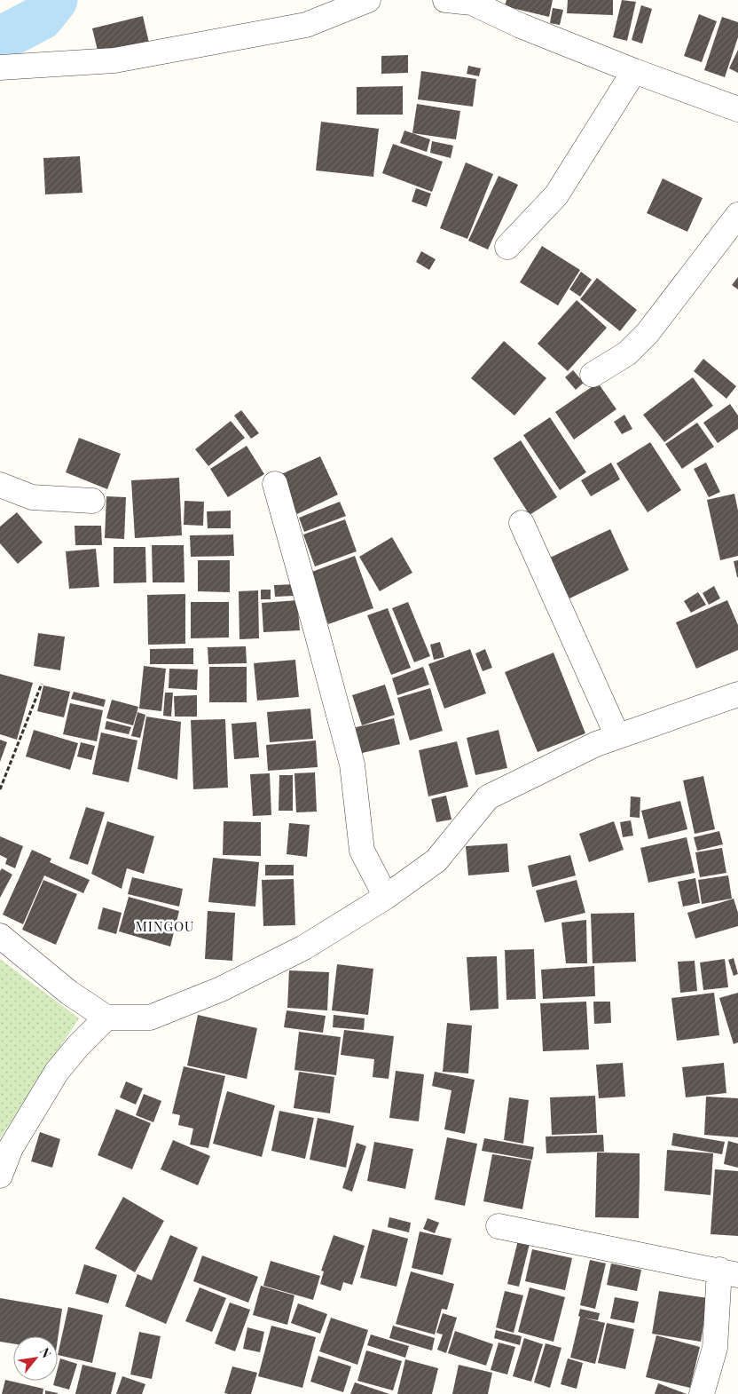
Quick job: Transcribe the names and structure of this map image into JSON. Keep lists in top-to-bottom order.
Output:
{
  "districts": ["MINGOU"],
  "north": "top right"
}
